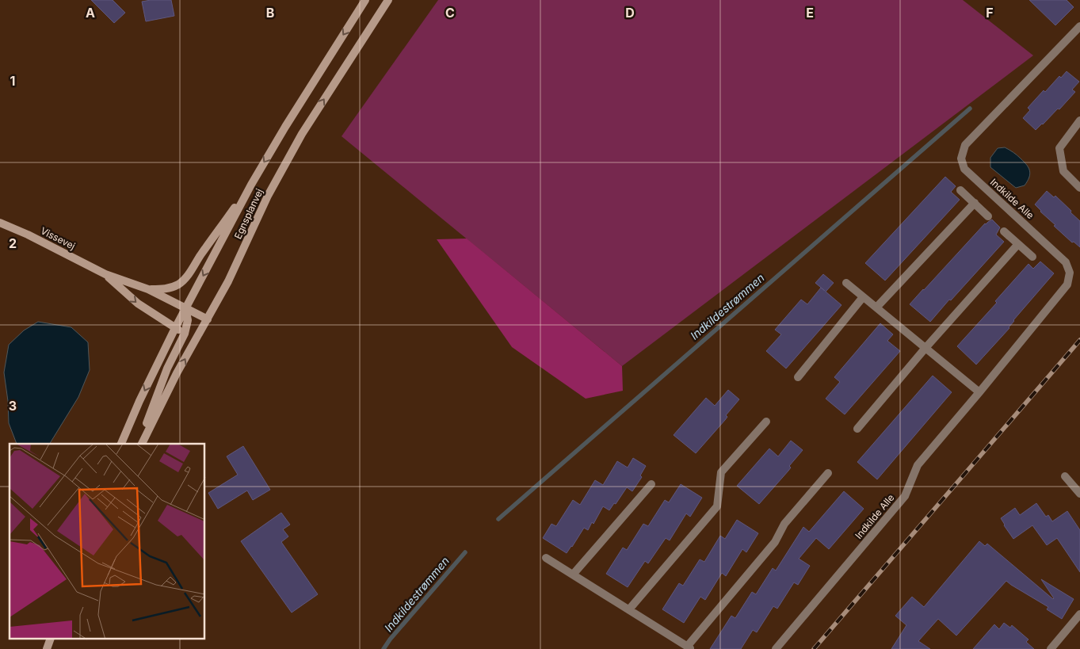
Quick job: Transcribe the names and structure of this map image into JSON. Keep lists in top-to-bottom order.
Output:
{
  "streets": {
    "main road": ["Egnsplanvej", "Vissevej"],
    "street": ["Indkilde Alle"]
  },
  "crossings": [
    ["Egnsplanvej", "Vissevej"]
  ],
  "water": ["Indkildestrømmen"],
  "grid": {
    "columns": [
      "A",
      "B",
      "C",
      "D",
      "E",
      "F"
    ],
    "rows": ["1", "2", "3"]
  }
}
